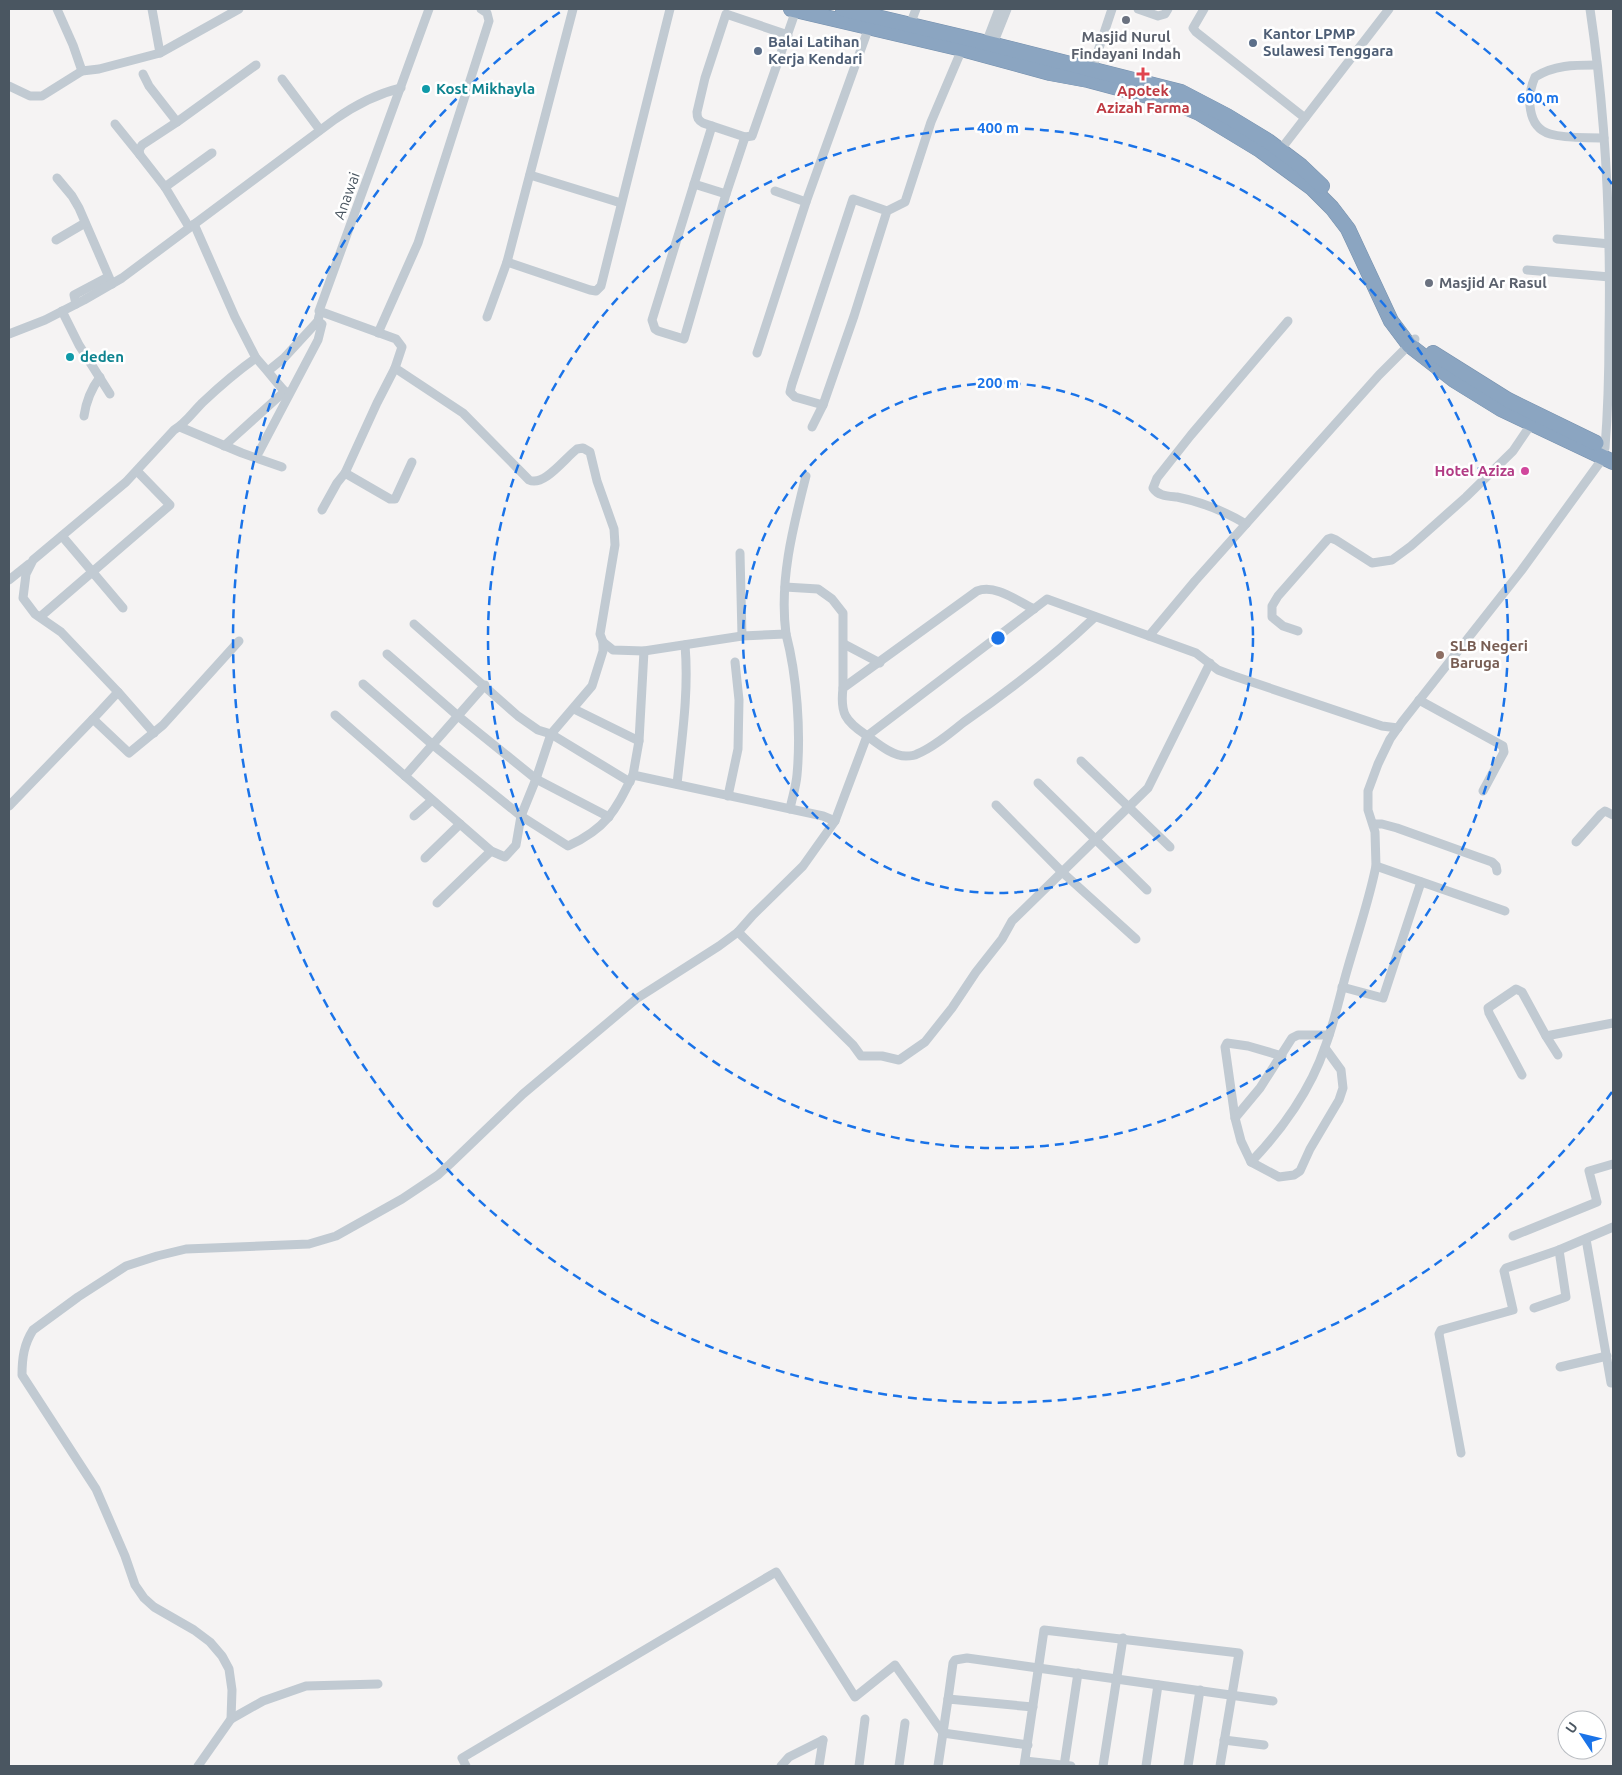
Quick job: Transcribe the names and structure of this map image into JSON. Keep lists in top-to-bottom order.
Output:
{
  "streets": {
    "street": ["Anawai"]
  },
  "places": {
    "other": [
      "Masjid Nurul Findayani Indah",
      "Kantor LPMP Sulawesi Tenggara",
      "Balai Latihan Kerja Kendari",
      "Kost Mikhayla",
      "Masjid Ar Rasul",
      "deden",
      "Hotel Aziza",
      "SLB Negeri Baruga"
    ],
    "health": ["Apotek Azizah Farma"]
  },
  "north": "top left",
  "rings": ["600 m", "400 m", "200 m"]
}
